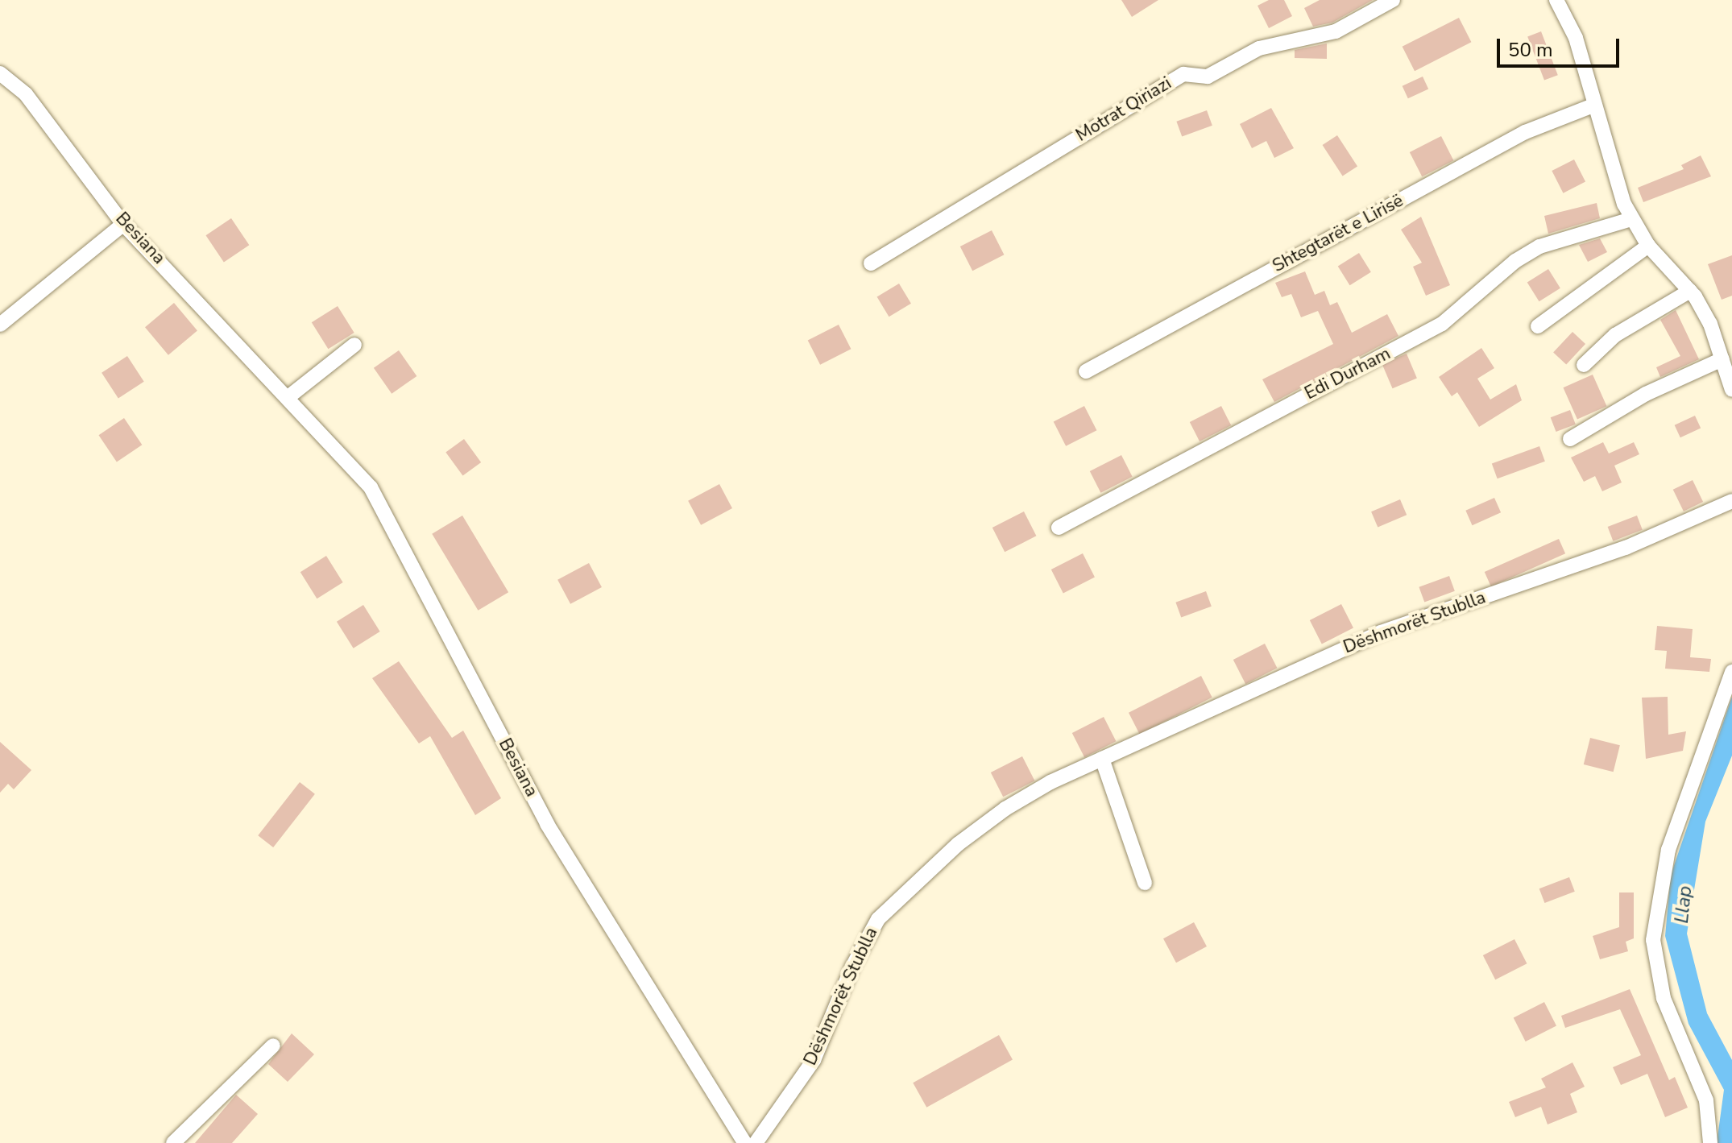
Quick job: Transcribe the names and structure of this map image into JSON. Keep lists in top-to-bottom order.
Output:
{
  "streets": {
    "street": [
      "Motrat Qiriazi",
      "Shtegtarët e Lirisë",
      "Besiana",
      "Edi Durham",
      "Dëshmorët Stublla"
    ]
  },
  "water": ["Llap"],
  "scale_bar": "50 m"
}
